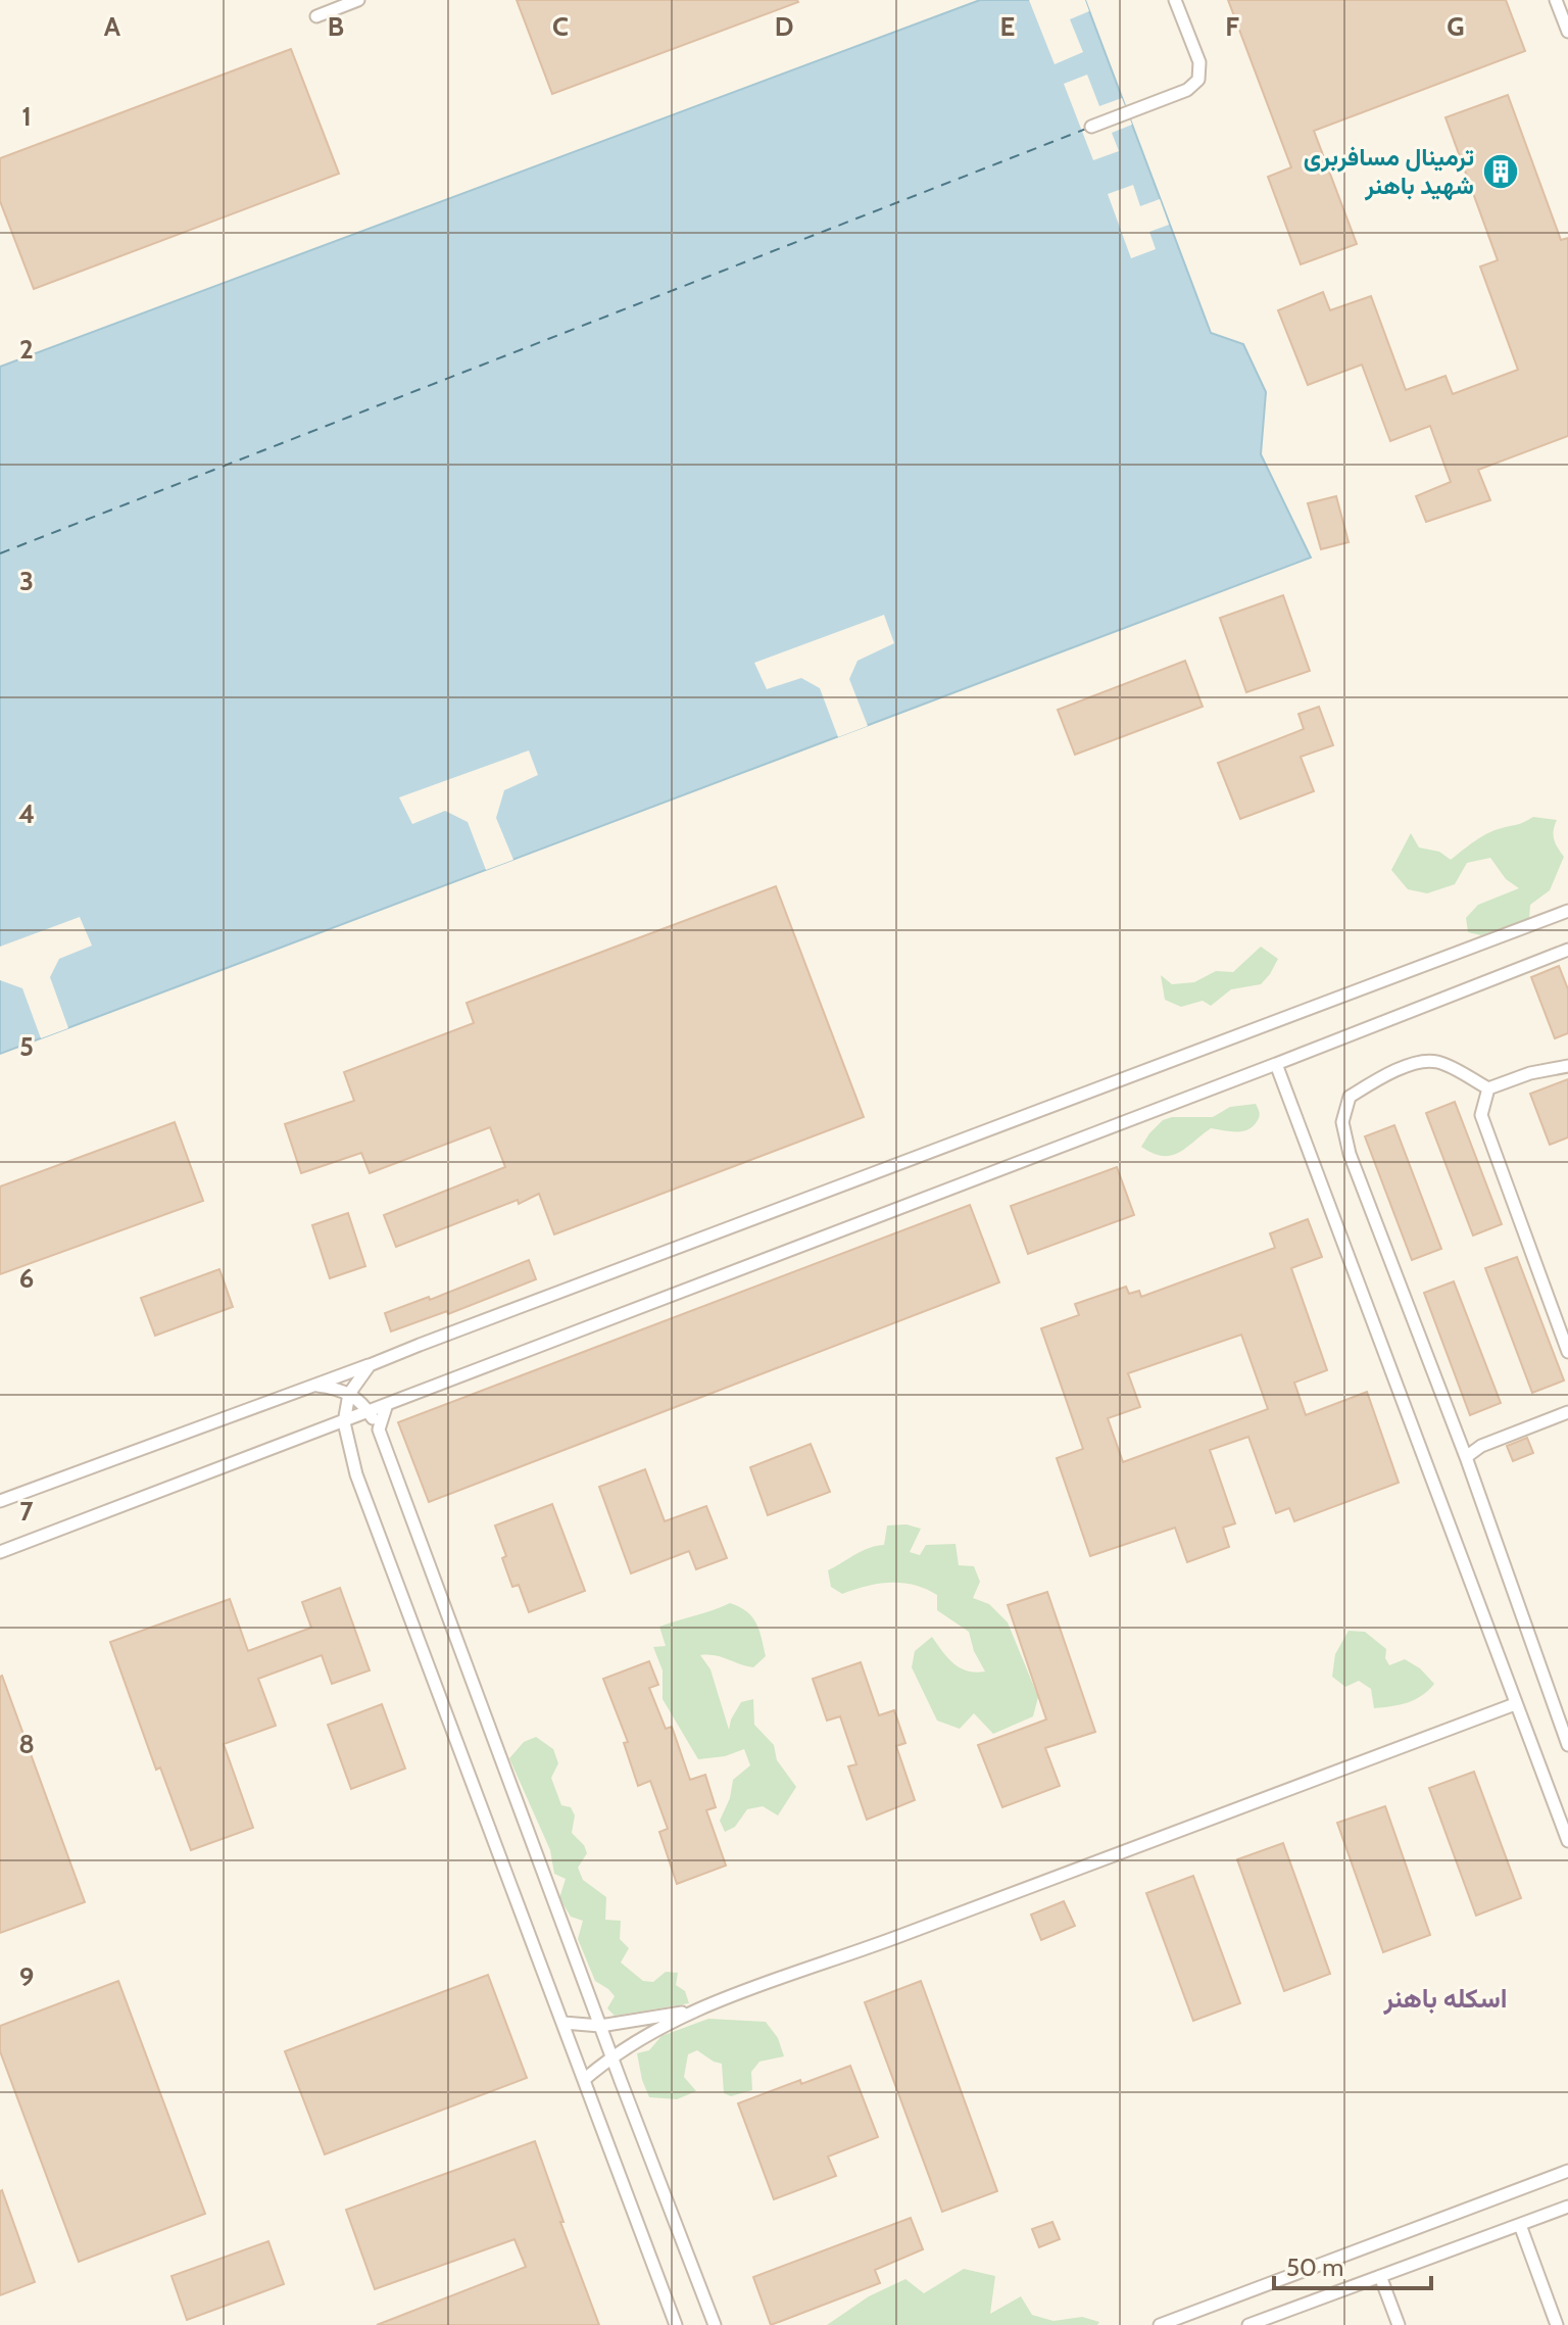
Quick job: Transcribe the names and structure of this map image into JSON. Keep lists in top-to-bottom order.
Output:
{
  "districts": ["اسکله باهنر"],
  "places": {
    "building": ["ترمینال مسافربری شهید باهنر"]
  },
  "scale_bar": "50 m",
  "grid": {
    "columns": [
      "A",
      "B",
      "C",
      "D",
      "E",
      "F",
      "G"
    ],
    "rows": [
      "1",
      "2",
      "3",
      "4",
      "5",
      "6",
      "7",
      "8",
      "9"
    ]
  }
}
